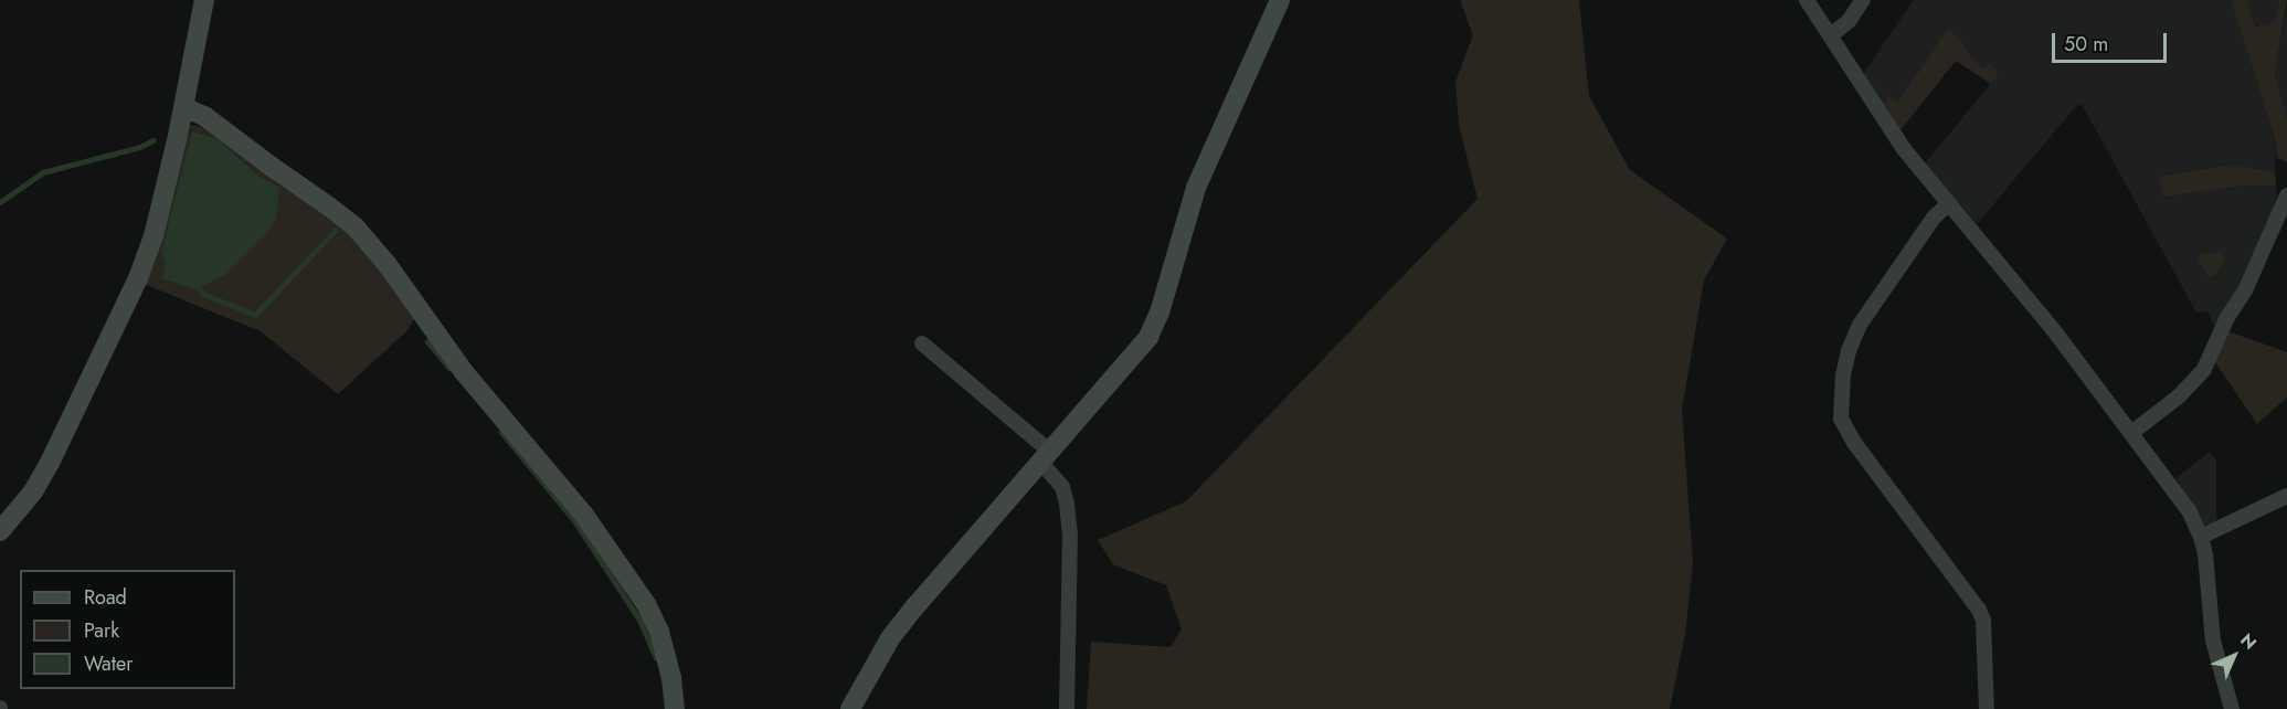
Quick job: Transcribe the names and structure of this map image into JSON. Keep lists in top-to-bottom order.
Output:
{
  "legend": ["Road", "Park", "Water"],
  "scale_bar": "50 m",
  "north": "top right"
}
